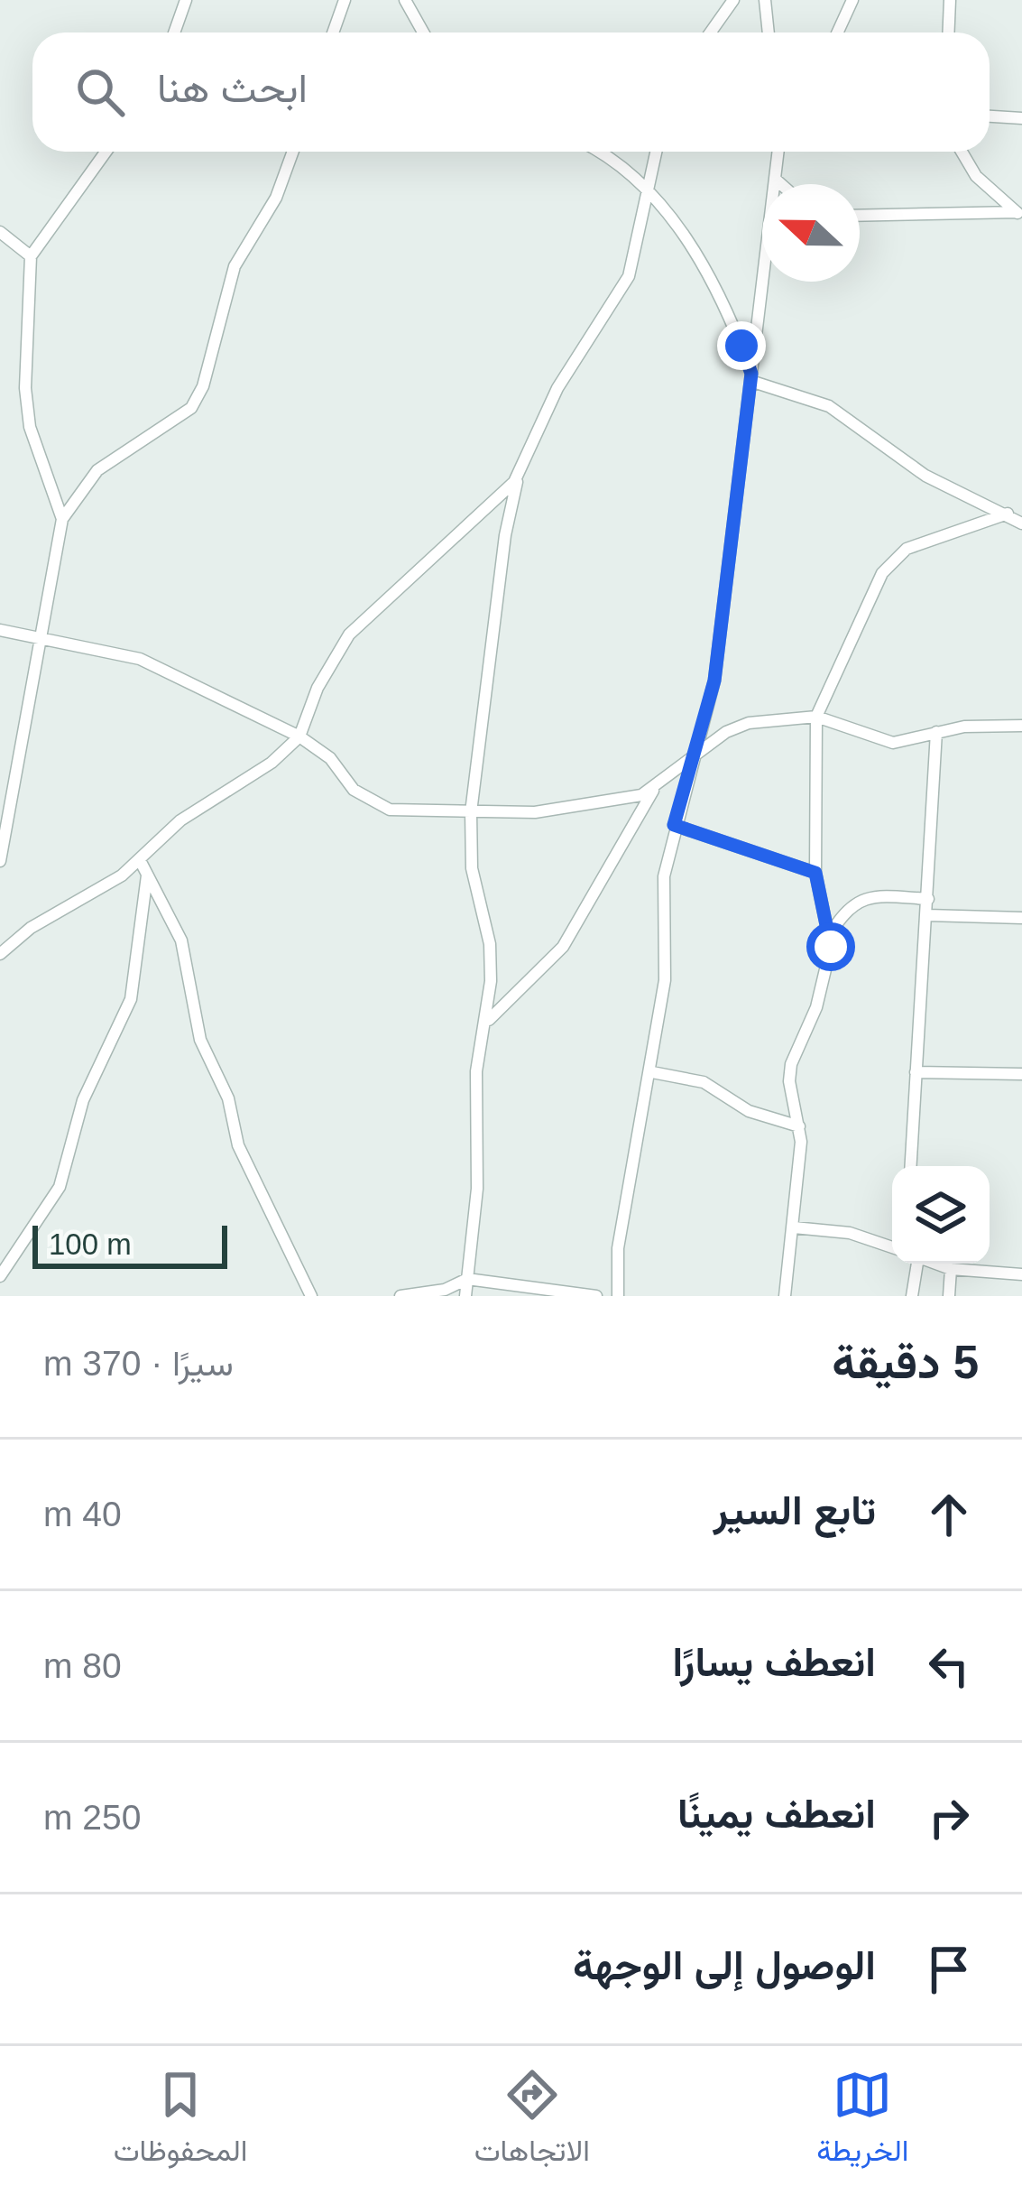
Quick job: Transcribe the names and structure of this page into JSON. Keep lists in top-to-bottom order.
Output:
{
  "scale_bar": "100 m",
  "north": "left",
  "page": {
    "search": "ابحث هنا",
    "scale": "100 m",
    "heading": ["5 دقيقة", "سيرًا · 370 m"],
    "list": [
      ["تابع السير", "40 m"],
      ["انعطف يسارًا", "80 m"],
      ["انعطف يمينًا", "250 m"],
      "الوصول إلى الوجهة"
    ],
    "nav": ["الخريطة", "الاتجاهات", "المحفوظات"]
  }
}
